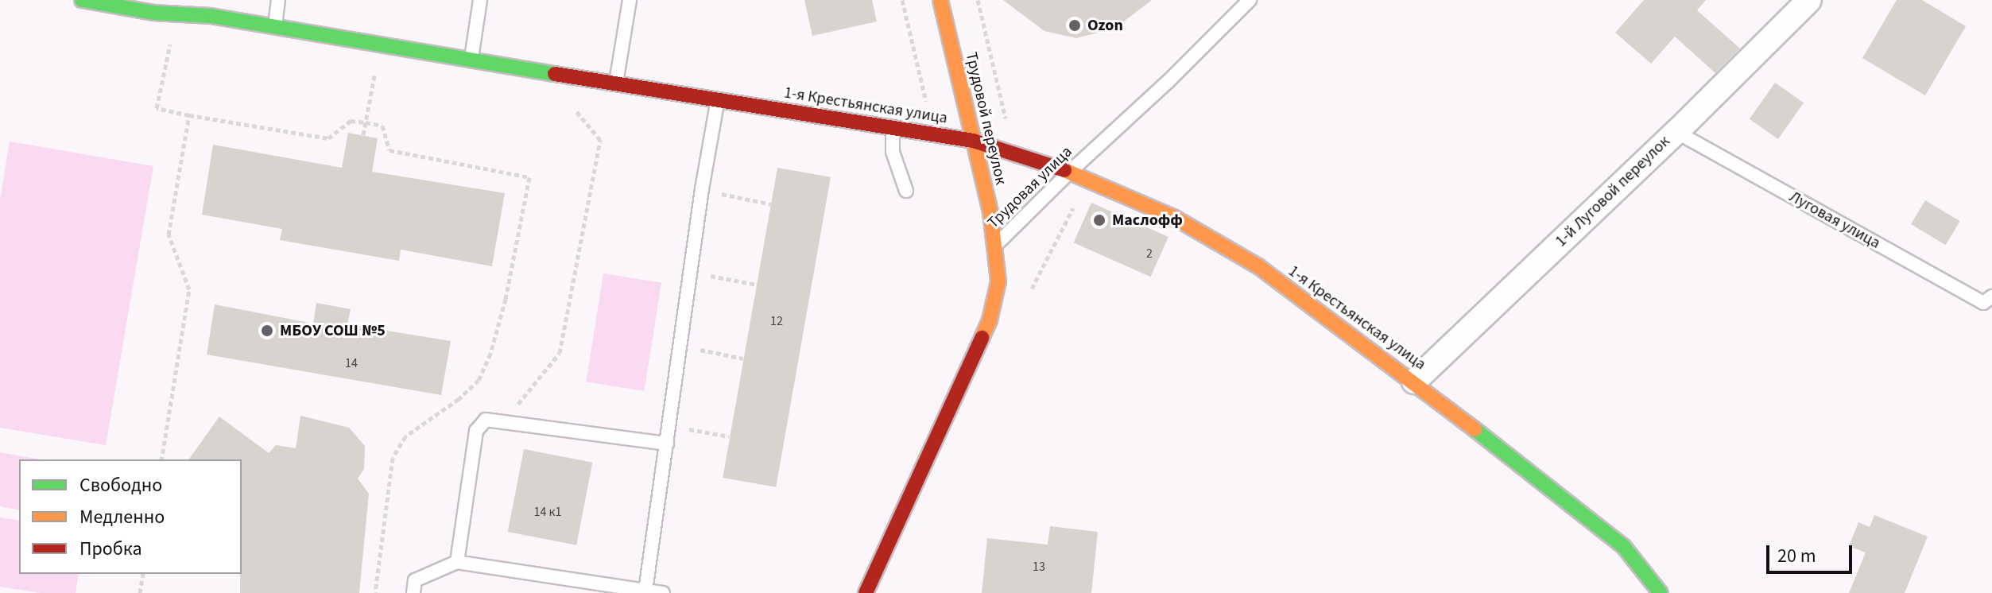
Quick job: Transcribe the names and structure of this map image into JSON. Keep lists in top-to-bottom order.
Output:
{
  "streets": {
    "street": [
      "1-я Крестьянская улица",
      "Трудовой переулок",
      "Трудовая улица",
      "1-й Луговой переулок"
    ],
    "lane": ["Луговая улица"]
  },
  "crossings": [
    ["1-я Крестьянская улица", "Трудовой переулок"],
    ["1-я Крестьянская улица", "Трудовая улица"],
    ["1-я Крестьянская улица", "1-й Луговой переулок"],
    ["Трудовой переулок", "Трудовая улица"],
    ["1-й Луговой переулок", "Луговая улица"]
  ],
  "places": ["Ozon", "Маслофф", "МБОУ СОШ №5"],
  "house_numbers": [
    "2",
    "12",
    "14",
    "14 к1",
    "13"
  ],
  "legend": ["Свободно", "Медленно", "Пробка"],
  "scale_bar": "20 m"
}
